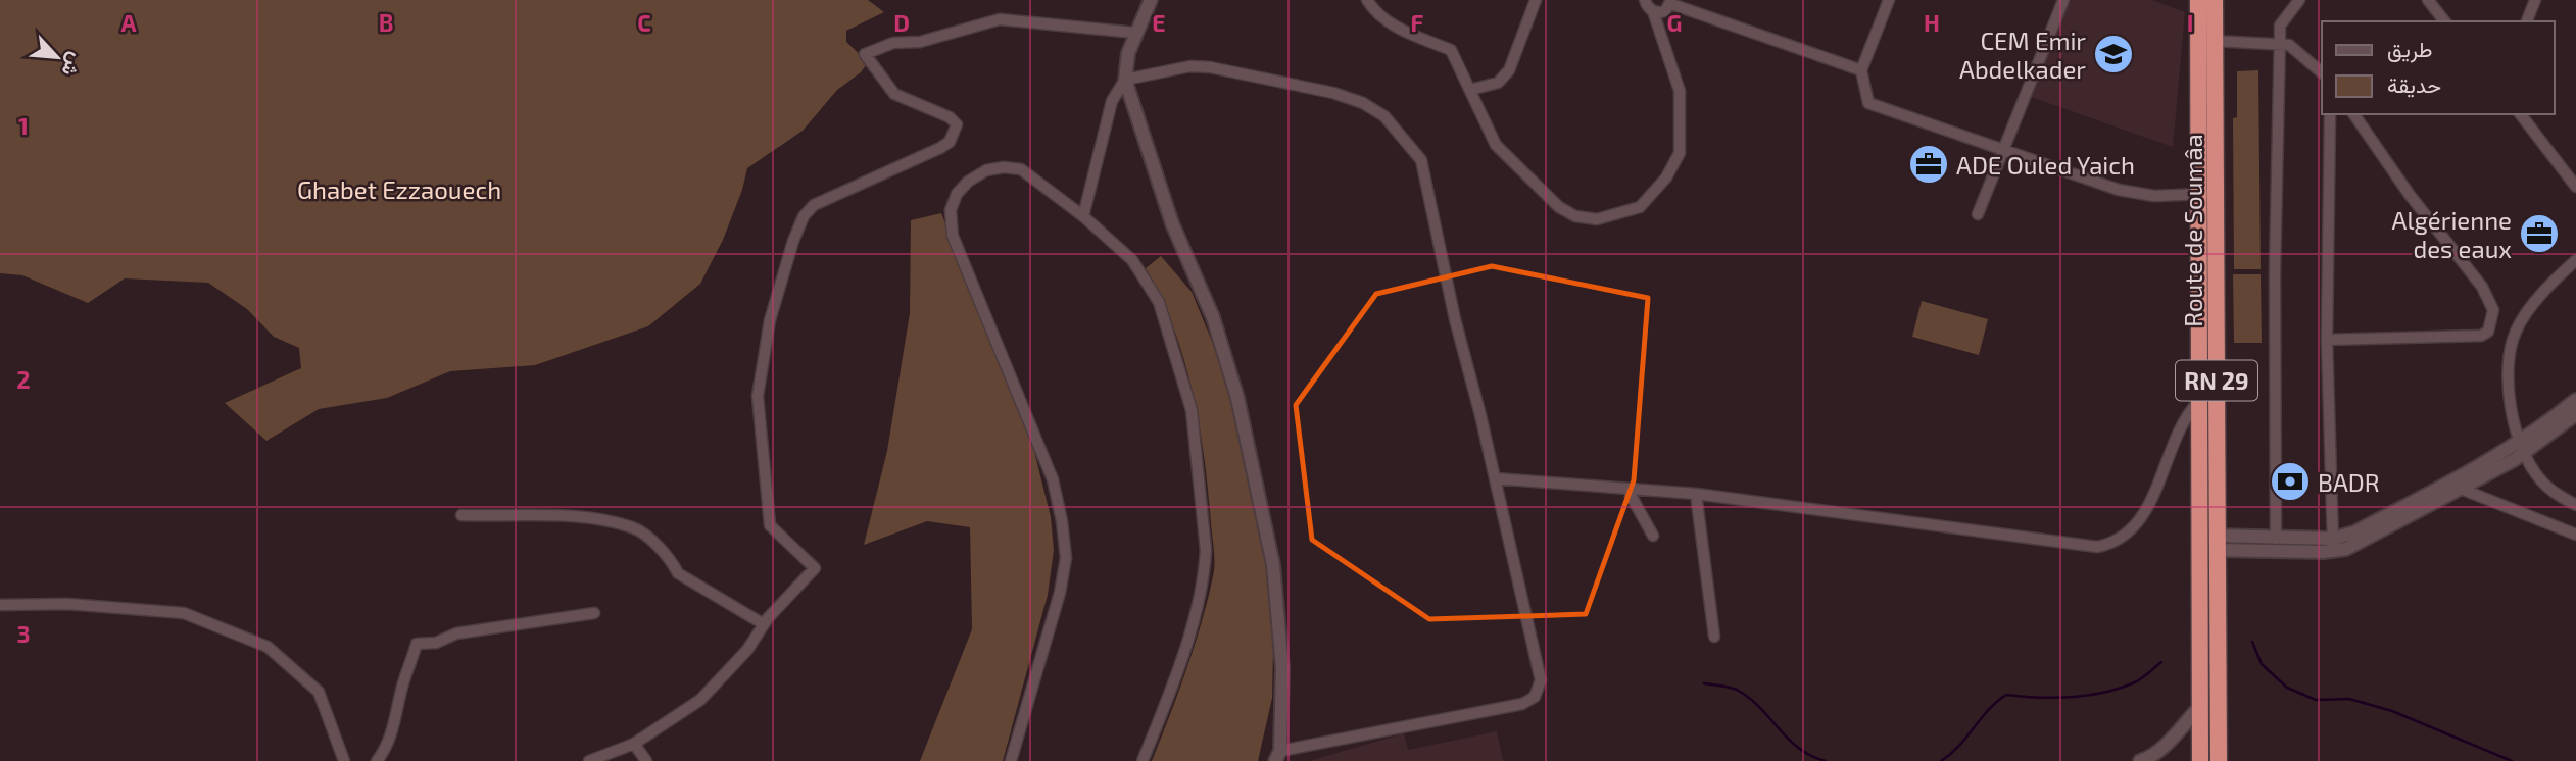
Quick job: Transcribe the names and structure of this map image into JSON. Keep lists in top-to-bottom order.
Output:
{
  "streets": {
    "highway": ["Route de Soumâa", "RN 29"]
  },
  "parks": ["Ghabet Ezzaouech"],
  "places": {
    "school or university": ["CEM Emir Abdelkader"],
    "office": ["ADE Ouled Yaich", "Algérienne des eaux"],
    "bank": ["BADR"]
  },
  "legend": ["طريق", "حديقة"],
  "north": "bottom right",
  "grid": {
    "columns": [
      "A",
      "B",
      "C",
      "D",
      "E",
      "F",
      "G",
      "H",
      "I"
    ],
    "rows": ["1", "2", "3"]
  }
}
